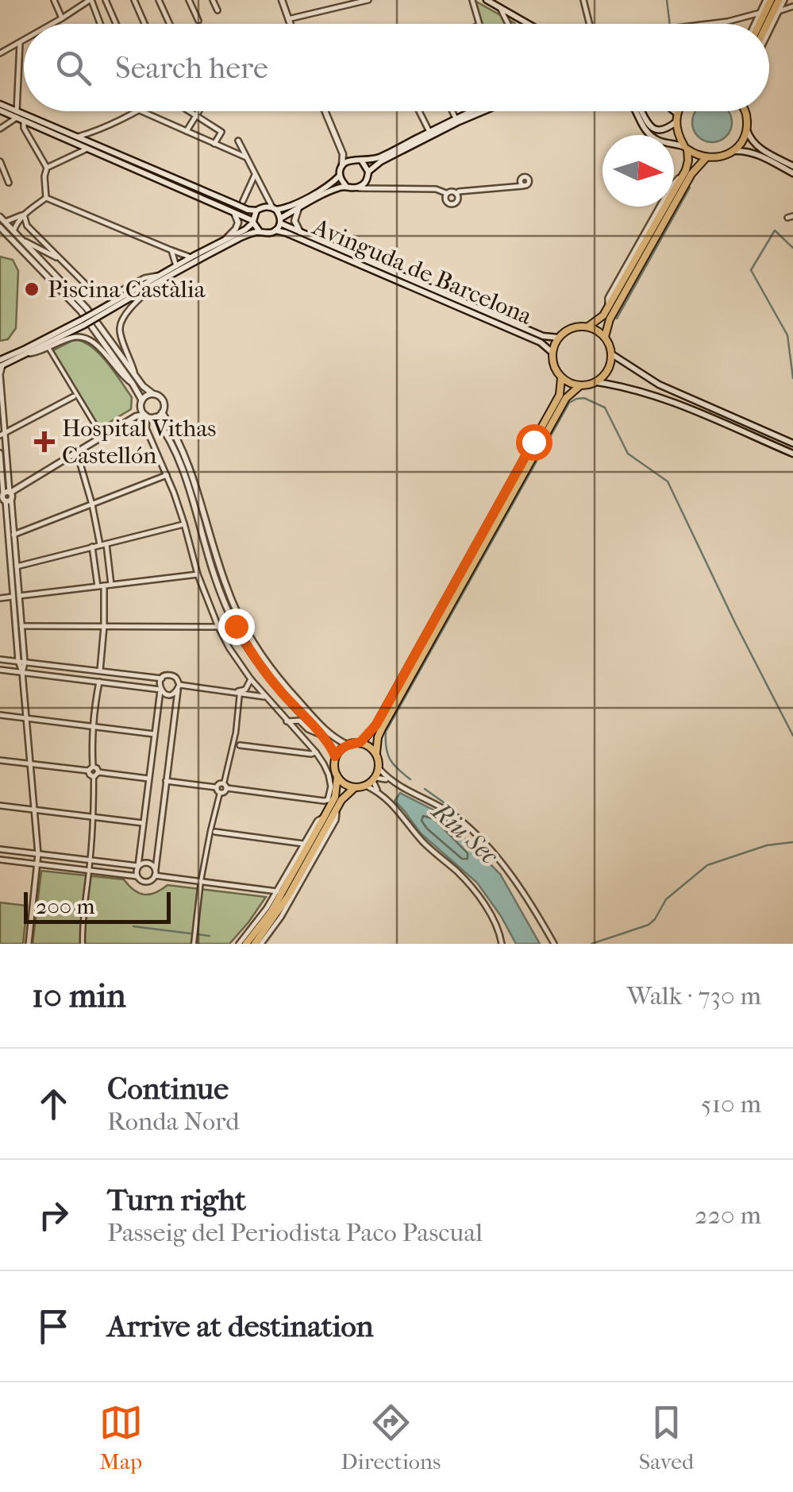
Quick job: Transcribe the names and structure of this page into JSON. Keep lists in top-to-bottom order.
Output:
{
  "streets": {
    "main road": ["Avinguda de Barcelona"]
  },
  "water": ["Riu Sec"],
  "places": {
    "other": ["Piscina Castàlia"],
    "health": ["Hospital Vithas Castellón"]
  },
  "scale_bar": "200 m",
  "north": "right",
  "page": {
    "search": "Search here",
    "scale": "200 m",
    "heading": ["10 min", "Walk · 730 m"],
    "list": [
      ["Continue", "Ronda Nord", "510 m"],
      ["Turn right", "Passeig del Periodista Paco Pascual", "220 m"],
      "Arrive at destination"
    ],
    "nav": ["Map", "Directions", "Saved"]
  }
}
